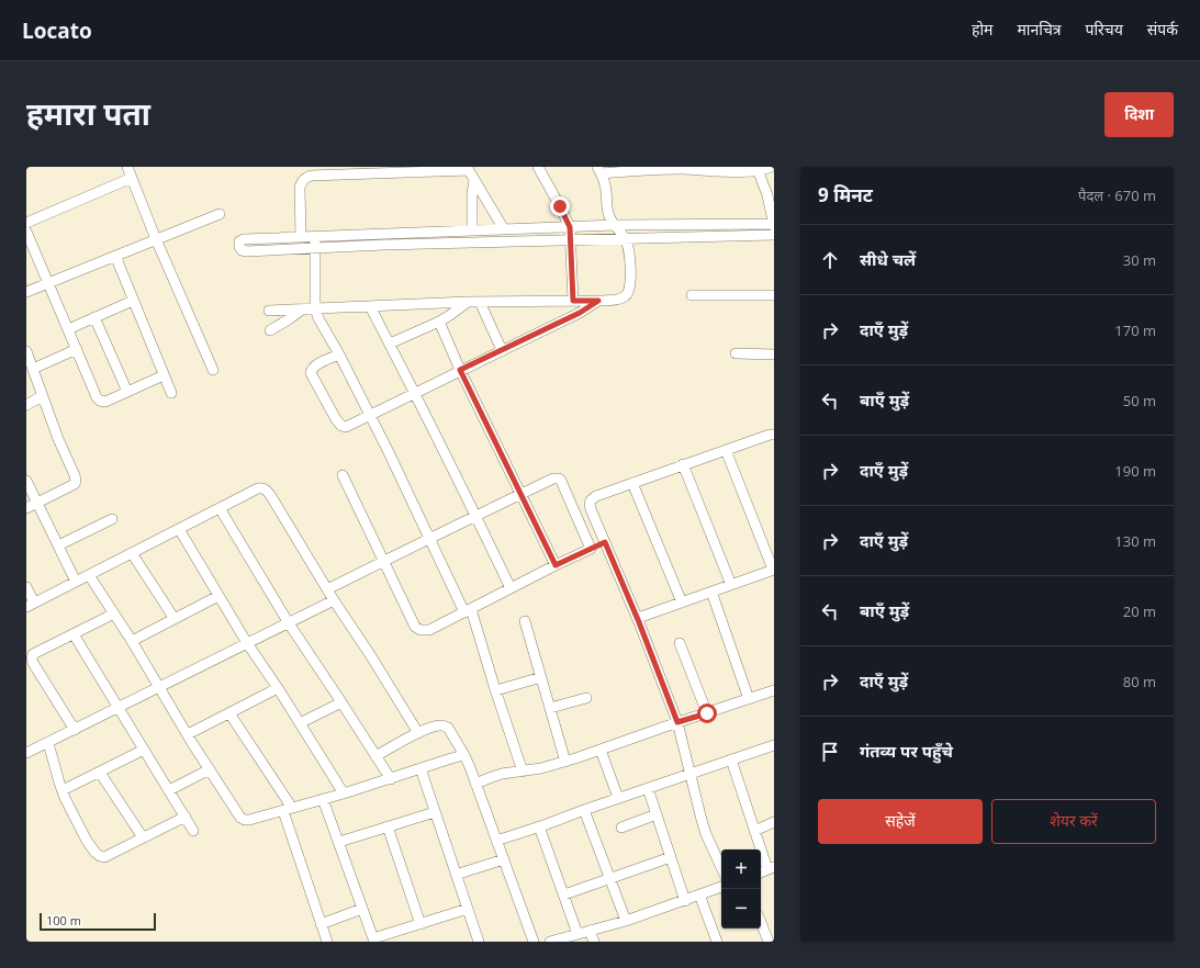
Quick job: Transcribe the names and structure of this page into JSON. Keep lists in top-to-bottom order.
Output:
{
  "scale_bar": "100 m",
  "page": {
    "header": "Locato",
    "nav": [
      "होम",
      "मानचित्र",
      "परिचय",
      "संपर्क"
    ],
    "title": "हमारा पता",
    "buttons": [
      "दिशा",
      ["सहेजें", "शेयर करें"]
    ],
    "heading": ["9 मिनट", "पैदल · 670 m"],
    "list": [
      ["सीधे चलें", "30 m"],
      ["दाएँ मुड़ें", "170 m"],
      ["बाएँ मुड़ें", "50 m"],
      ["दाएँ मुड़ें", "190 m"],
      ["दाएँ मुड़ें", "130 m"],
      ["बाएँ मुड़ें", "20 m"],
      ["दाएँ मुड़ें", "80 m"],
      "गंतव्य पर पहुँचे"
    ],
    "map_buttons": ["+", "−"],
    "scale": "100 m"
  }
}
